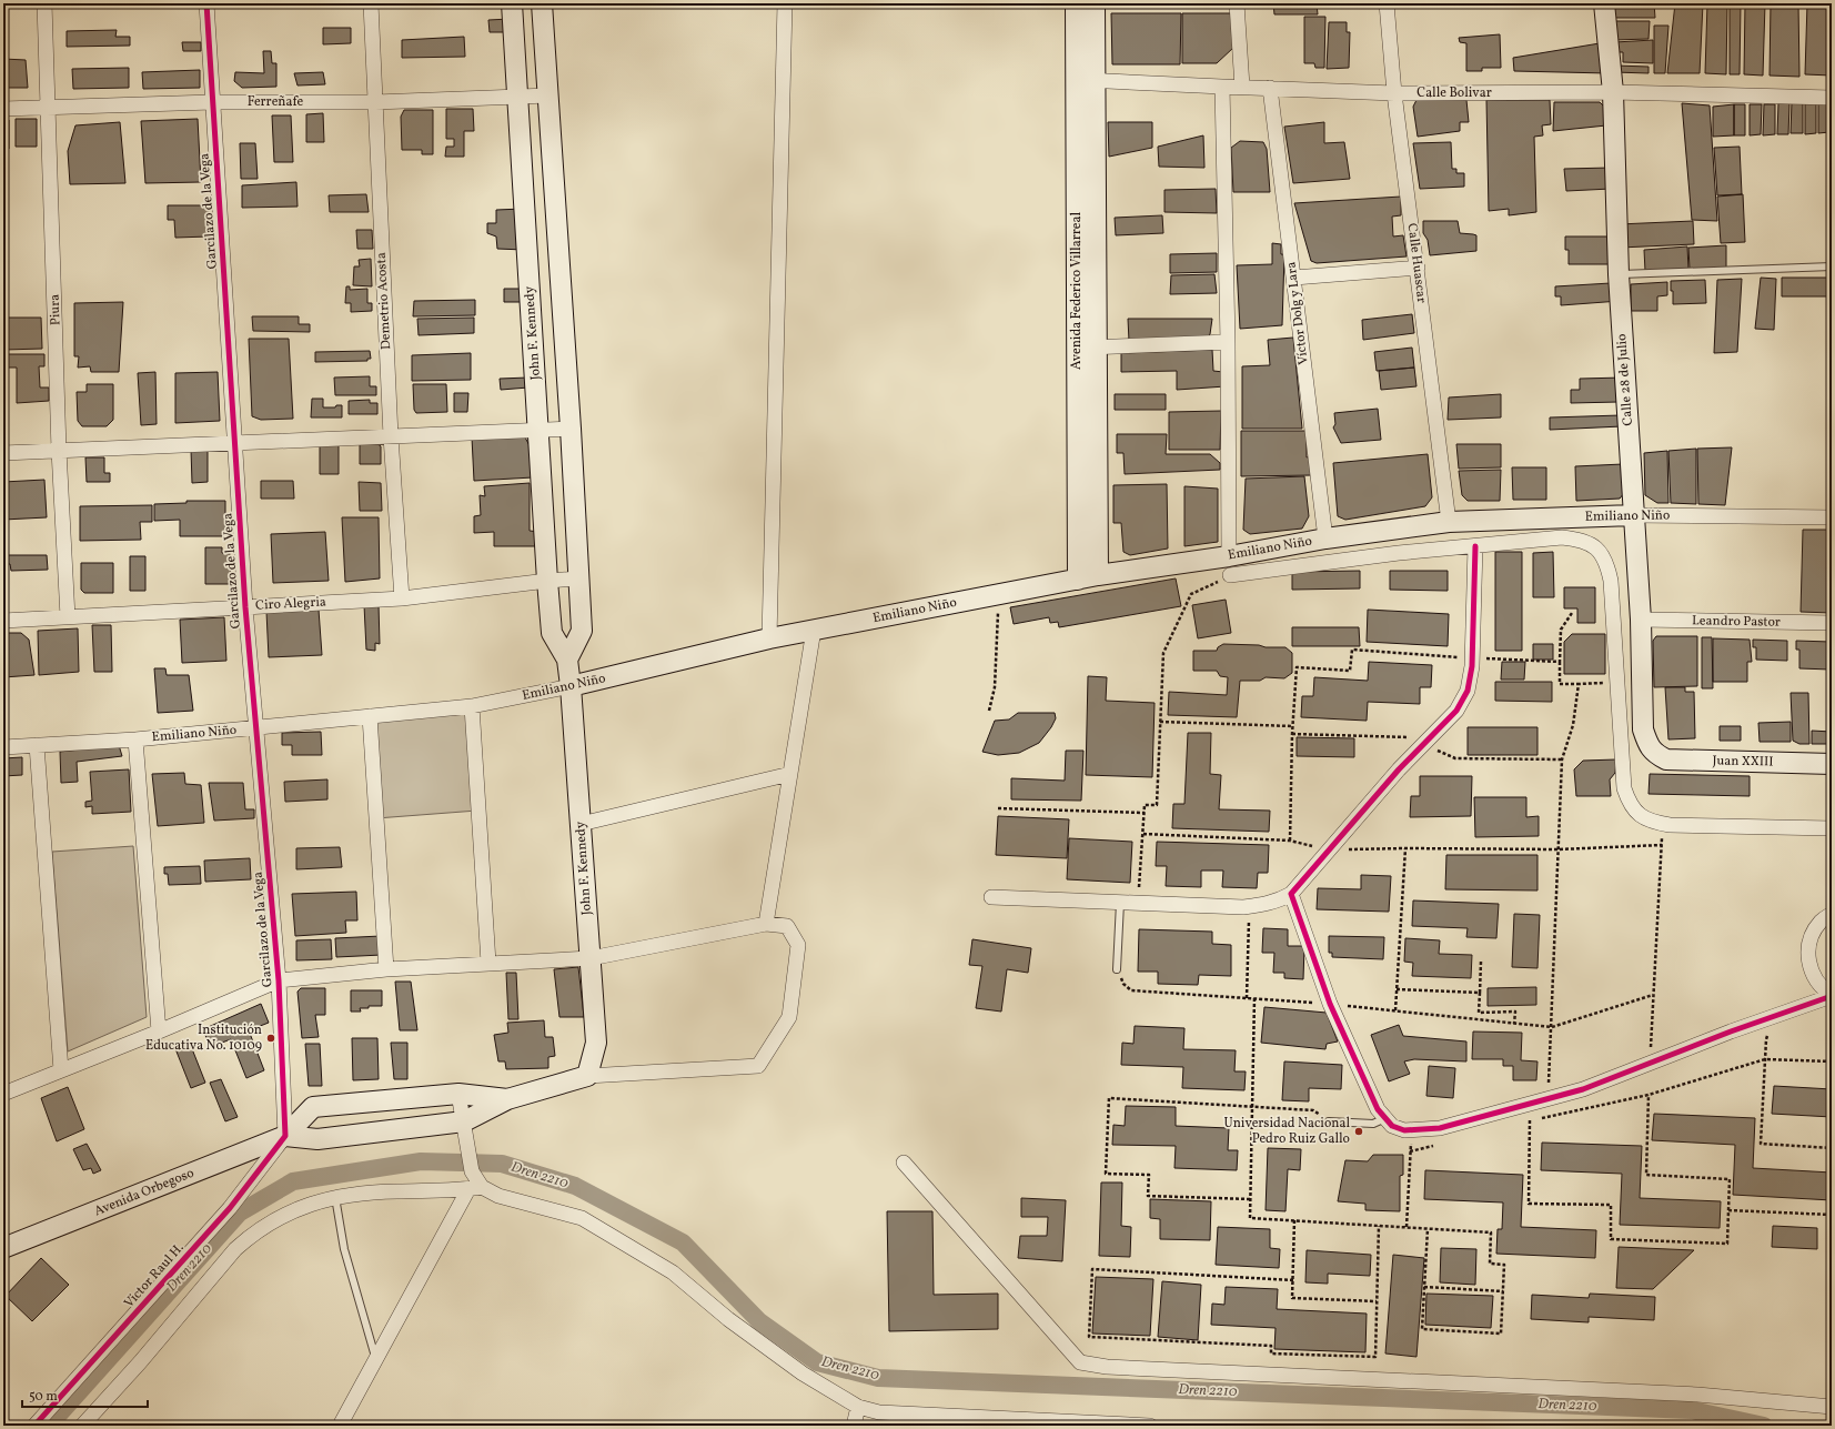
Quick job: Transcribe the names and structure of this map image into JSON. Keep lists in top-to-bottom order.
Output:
{
  "streets": {
    "main road": [
      "Avenida Federico Villarreal",
      "John F. Kennedy",
      "Calle 28 de Julio",
      "Emiliano Niño",
      "Juan XXIII",
      "Avenida Orbegoso"
    ],
    "street": [
      "Calle Bolivar",
      "Ferreñafe",
      "Garcilazo de la Vega",
      "Calle Huascar",
      "Demetrio Acosta",
      "Piura",
      "Víctor Dolg y Lara",
      "Ciro Alegria",
      "Leandro Pastor",
      "Victor Raul H."
    ]
  },
  "crossings": [
    ["Calle Bolivar", "Calle Huascar"],
    ["Calle Bolivar", "Avenida Federico Villarreal"],
    ["Calle Bolivar", "Víctor Dolg y Lara"],
    ["Calle Bolivar", "Calle 28 de Julio"],
    ["Ferreñafe", "Garcilazo de la Vega"],
    ["Ferreñafe", "Demetrio Acosta"],
    ["Ferreñafe", "Piura"],
    ["Ferreñafe", "John F. Kennedy"],
    ["Garcilazo de la Vega", "Emiliano Niño"],
    ["Garcilazo de la Vega", "Ciro Alegria"],
    ["Garcilazo de la Vega", "Avenida Orbegoso"],
    ["Garcilazo de la Vega", "Victor Raul H."],
    ["Calle Huascar", "Emiliano Niño"],
    ["Avenida Federico Villarreal", "Emiliano Niño"],
    ["Demetrio Acosta", "Ciro Alegria"],
    ["Piura", "Ciro Alegria"],
    ["Víctor Dolg y Lara", "Emiliano Niño"],
    ["John F. Kennedy", "Emiliano Niño"],
    ["John F. Kennedy", "Ciro Alegria"],
    ["John F. Kennedy", "Avenida Orbegoso"],
    ["Calle 28 de Julio", "Emiliano Niño"],
    ["Calle 28 de Julio", "Leandro Pastor"],
    ["Calle 28 de Julio", "Juan XXIII"],
    ["Avenida Orbegoso", "Victor Raul H."]
  ],
  "water": ["Dren 2210"],
  "places": ["Institución Educativa No. 10109", "Universidad Nacional Pedro Ruiz Gallo"],
  "scale_bar": "50 m"
}
